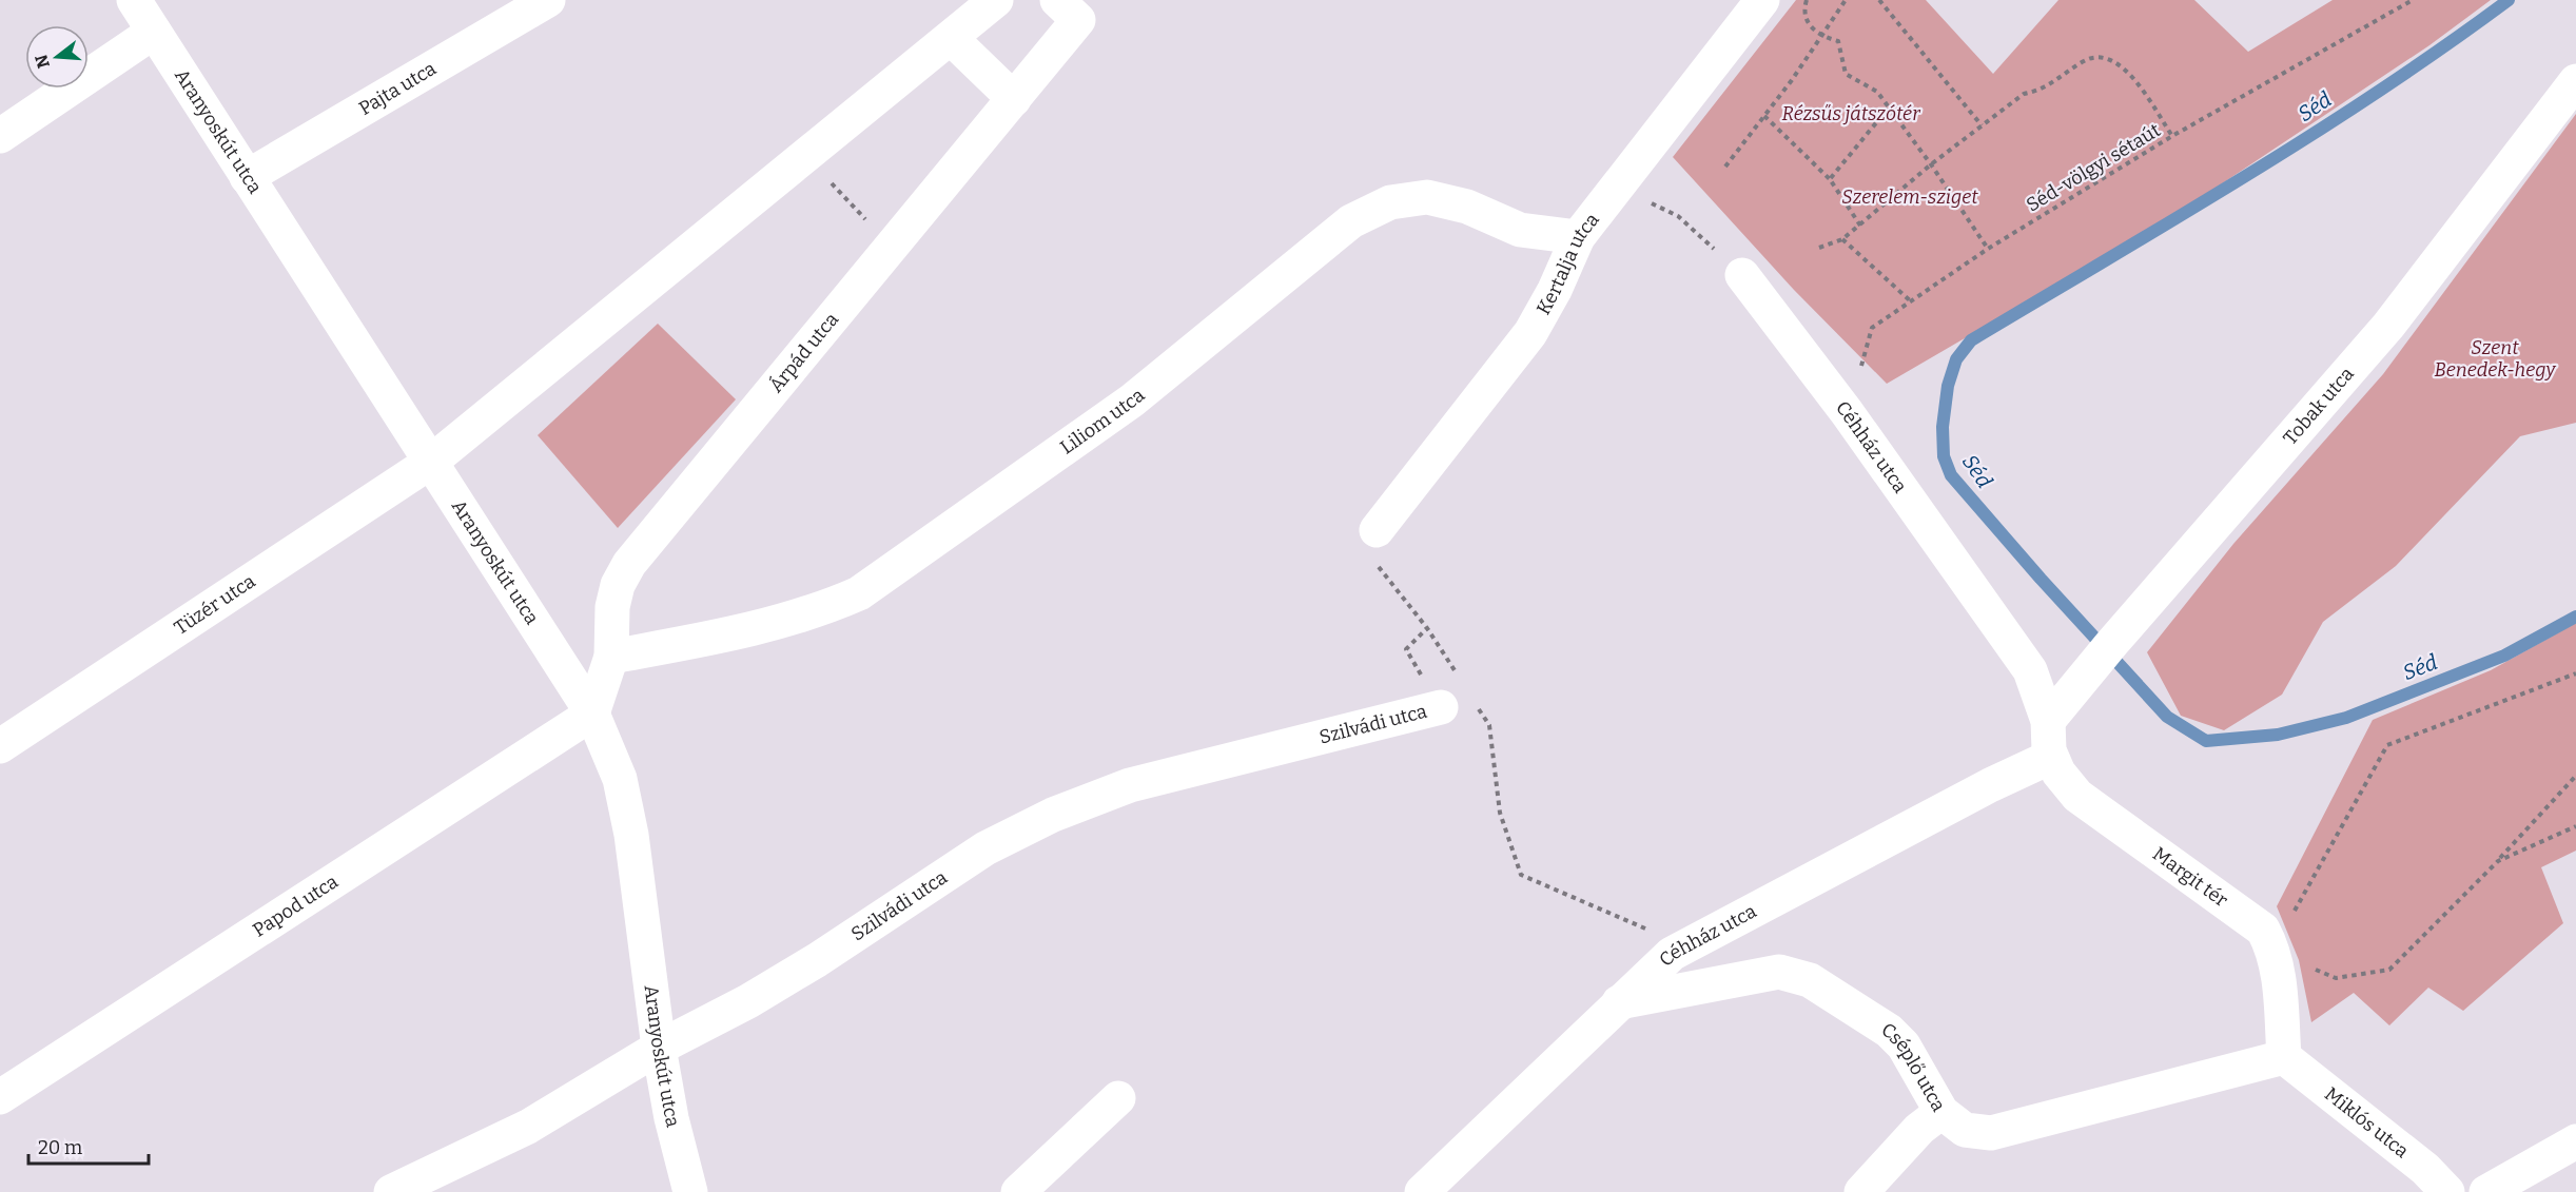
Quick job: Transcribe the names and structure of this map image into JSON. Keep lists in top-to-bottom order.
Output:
{
  "streets": {
    "street": [
      "Pajta utca",
      "Aranyoskút utca",
      "Kertalja utca",
      "Árpád utca",
      "Tobak utca",
      "Liliom utca",
      "Céhház utca",
      "Tüzér utca",
      "Szilvádi utca",
      "Margit tér",
      "Papod utca",
      "Cséplő utca",
      "Miklós utca"
    ],
    "path": ["Séd-völgyi sétaút"]
  },
  "crossings": [
    ["Pajta utca", "Aranyoskút utca"],
    ["Aranyoskút utca", "Árpád utca"],
    ["Aranyoskút utca", "Tüzér utca"],
    ["Aranyoskút utca", "Szilvádi utca"],
    ["Aranyoskút utca", "Papod utca"],
    ["Séd-völgyi sétaút", "Céhház utca"],
    ["Kertalja utca", "Liliom utca"],
    ["Árpád utca", "Liliom utca"],
    ["Árpád utca", "Papod utca"],
    ["Tobak utca", "Céhház utca"],
    ["Tobak utca", "Margit tér"],
    ["Céhház utca", "Margit tér"],
    ["Céhház utca", "Cséplő utca"],
    ["Margit tér", "Cséplő utca"],
    ["Margit tér", "Miklós utca"],
    ["Cséplő utca", "Miklós utca"]
  ],
  "water": ["Séd"],
  "parks": ["Rézsűs játszótér", "Szerelem-sziget", "Szent Benedek-hegy"],
  "scale_bar": "20 m",
  "north": "left"
}
